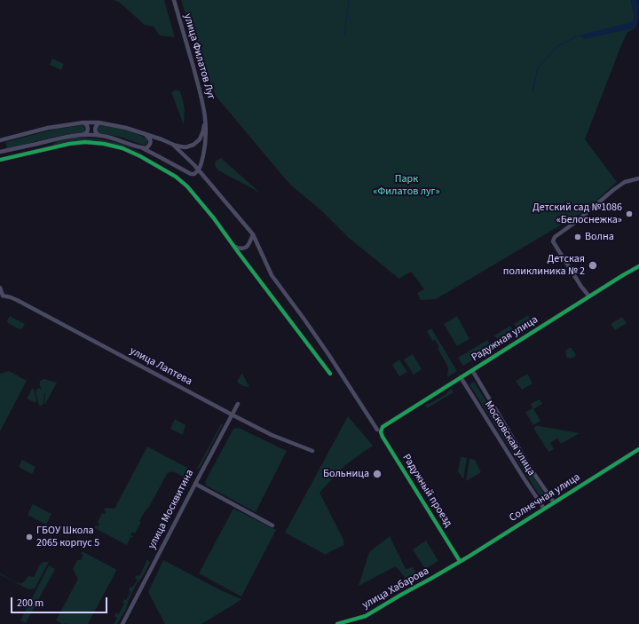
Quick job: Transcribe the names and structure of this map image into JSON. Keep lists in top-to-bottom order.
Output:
{
  "streets": {
    "street": [
      "улица Филатов Луг",
      "Радужная улица",
      "улица Лаптева",
      "Московская улица",
      "Радужный проезд",
      "Солнечная улица",
      "улица Москвитина",
      "улица Хабарова"
    ]
  },
  "crossings": [
    ["улица Филатов Луг", "Радужный проезд"],
    ["Радужная улица", "Московская улица"],
    ["Радужная улица", "Радужный проезд"],
    ["улица Лаптева", "улица Москвитина"],
    ["Московская улица", "Солнечная улица"],
    ["Радужный проезд", "Солнечная улица"],
    ["Радужный проезд", "улица Хабарова"],
    ["Солнечная улица", "улица Хабарова"]
  ],
  "parks": ["Парк «Филатов луг»"],
  "places": [
    "Детский сад №1086 «Белоснежка»",
    "Волна",
    "Детская поликлиника № 2",
    "Больница",
    "ГБОУ Школа 2065 корпус 5"
  ],
  "scale_bar": "200 m"
}
